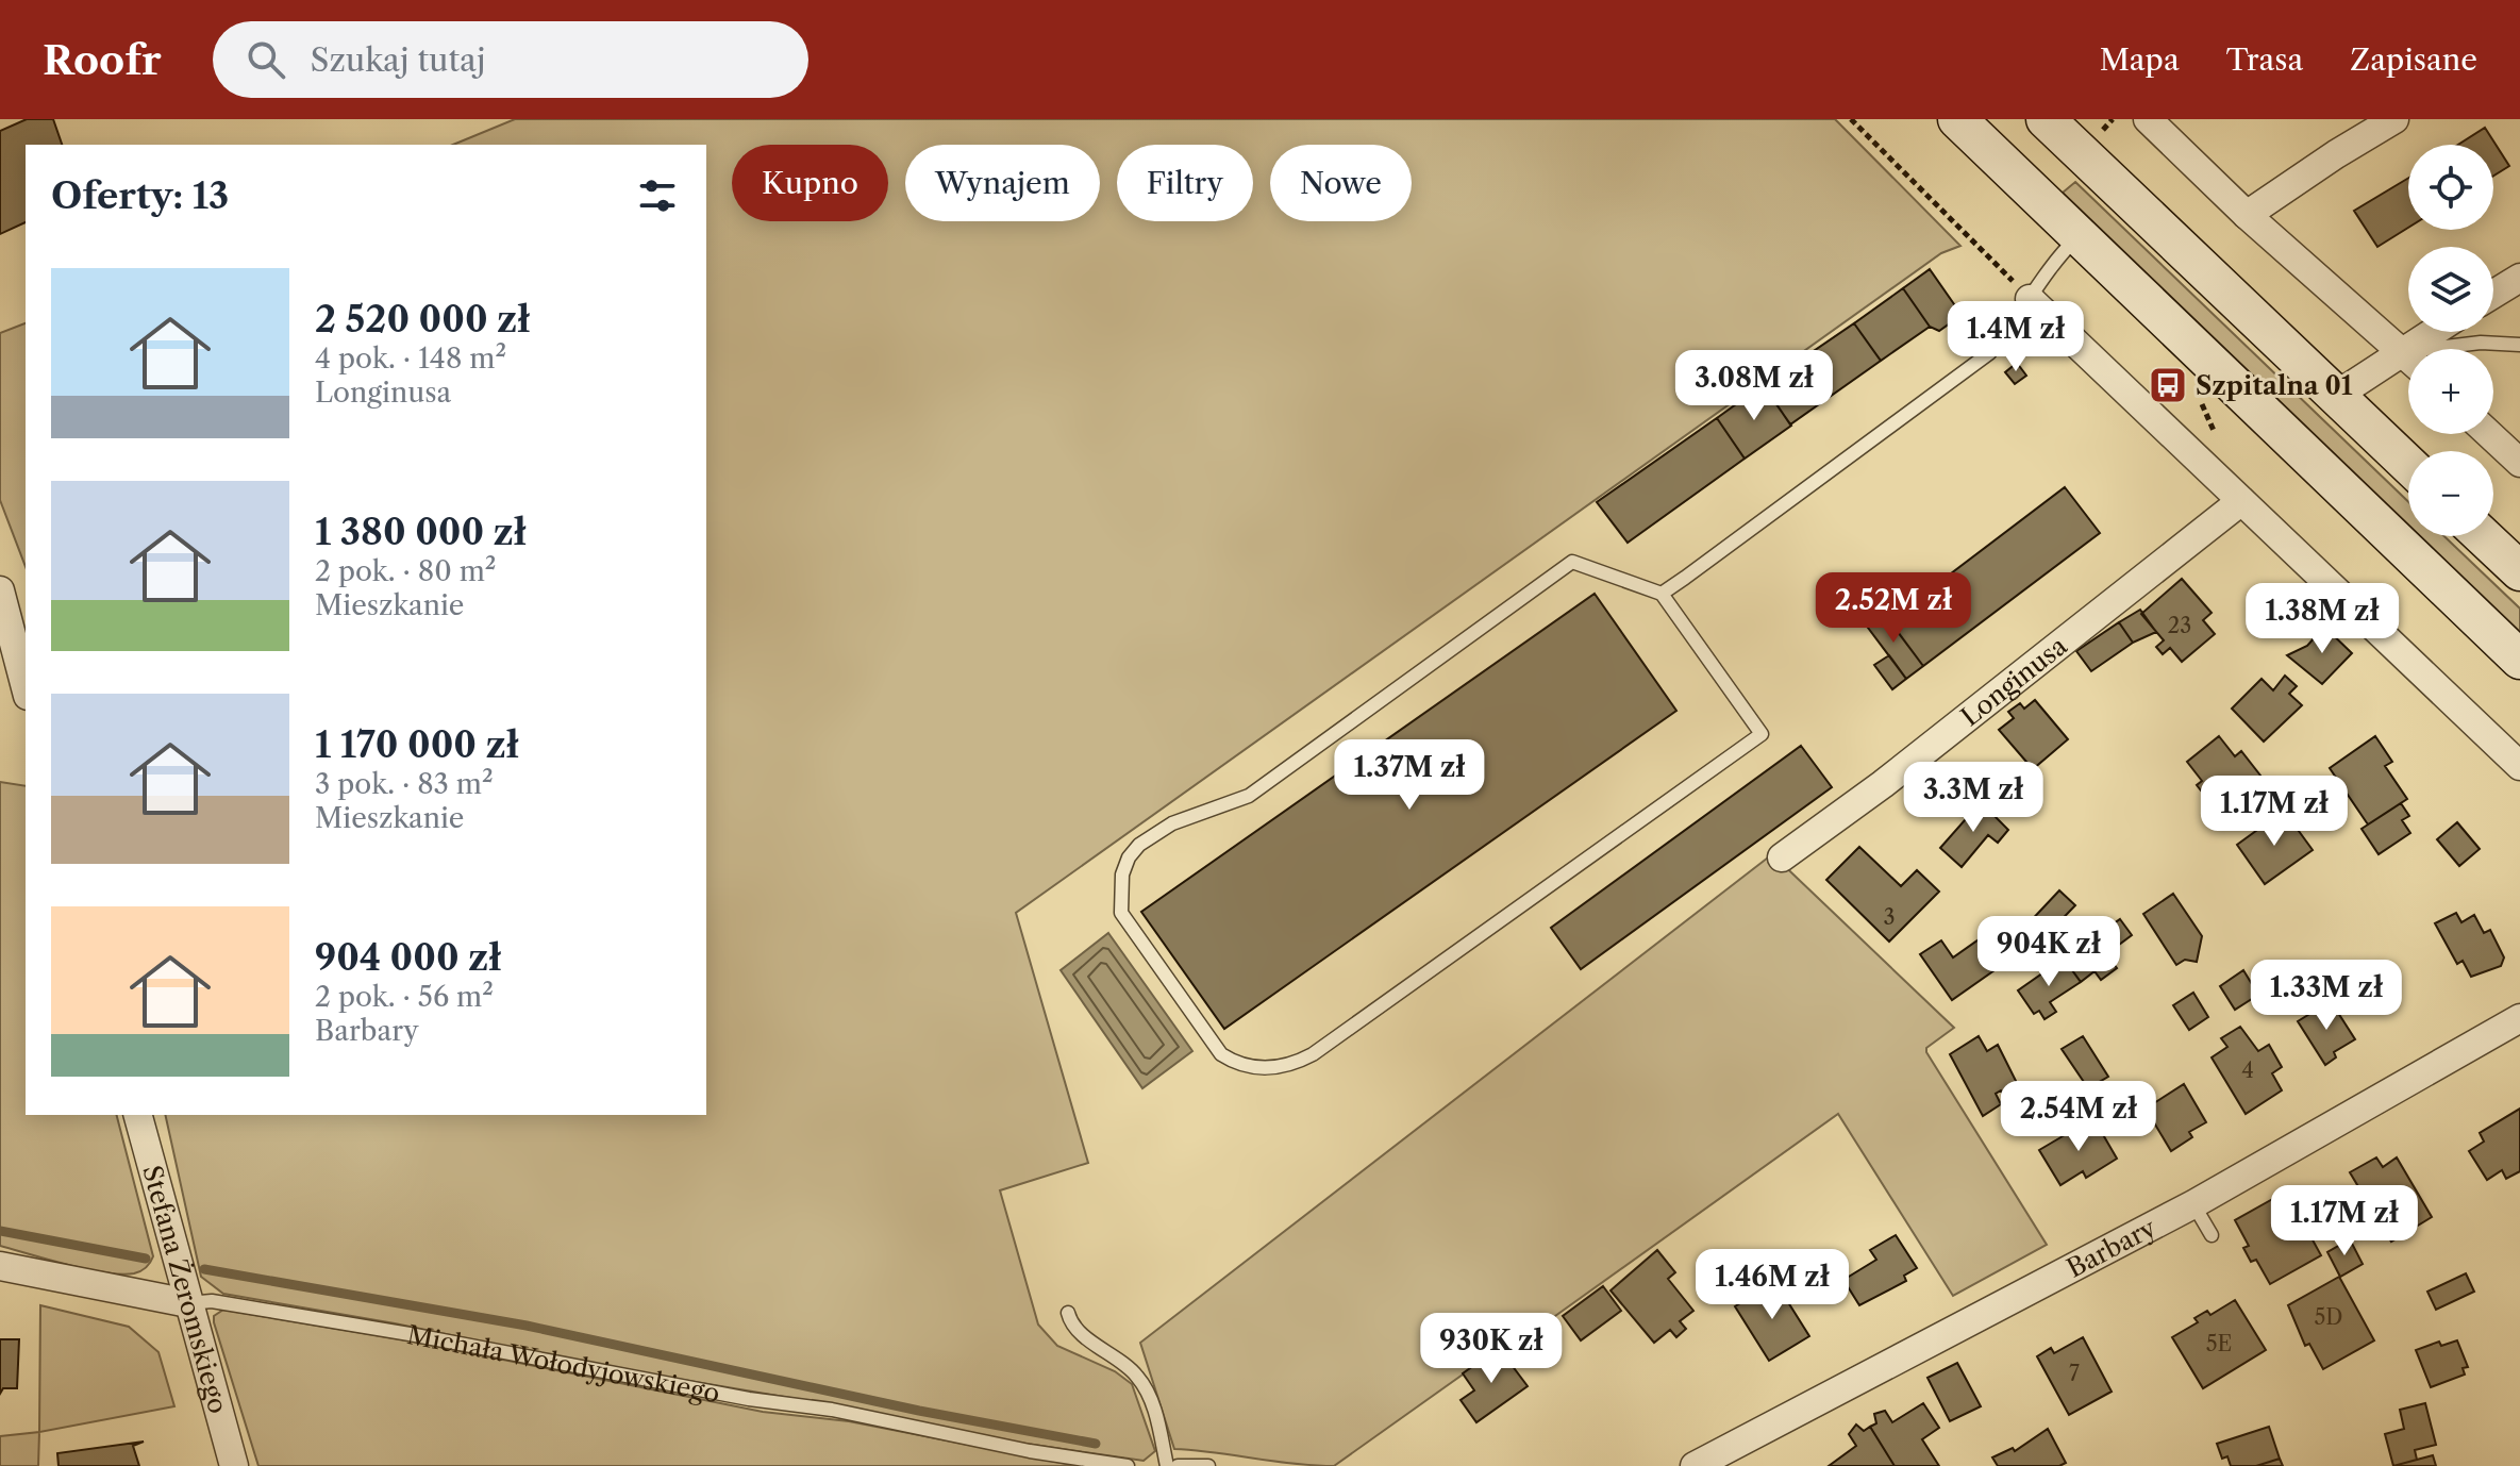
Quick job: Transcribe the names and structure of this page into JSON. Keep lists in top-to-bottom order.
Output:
{
  "streets": {
    "street": [
      "Longinusa",
      "Barbary",
      "Stefana Żeromskiego",
      "Michała Wołodyjowskiego"
    ]
  },
  "crossings": [
    ["Stefana Żeromskiego", "Michała Wołodyjowskiego"]
  ],
  "places": {
    "bus stop": ["Szpitalna 01"]
  },
  "house_numbers": [
    "23",
    "3",
    "4",
    "5D",
    "5E",
    "7"
  ],
  "page": {
    "header": "Roofr",
    "search": "Szukaj tutaj",
    "nav": ["Mapa", "Trasa", "Zapisane"],
    "map_buttons": ["+", "−"],
    "chip": [
      "Kupno",
      "Wynajem",
      "Filtry",
      "Nowe"
    ],
    "heading": "Oferty: 13",
    "list": [
      {
        "name": "2 520 000 zł",
        "note": "4 pok. · 148 m² · Longinusa"
      },
      {
        "name": "1 380 000 zł",
        "note": "2 pok. · 80 m² · Mieszkanie"
      },
      {
        "name": "1 170 000 zł",
        "note": "3 pok. · 83 m² · Mieszkanie"
      },
      {
        "name": "904 000 zł",
        "note": "2 pok. · 56 m² · Barbary"
      }
    ],
    "price": [
      "1.4M zł",
      "3.08M zł",
      "2.52M zł",
      "1.38M zł",
      "1.37M zł",
      "3.3M zł",
      "1.17M zł",
      "904K zł",
      "1.33M zł",
      "2.54M zł",
      "1.17M zł",
      "1.46M zł",
      "930K zł"
    ]
  }
}
